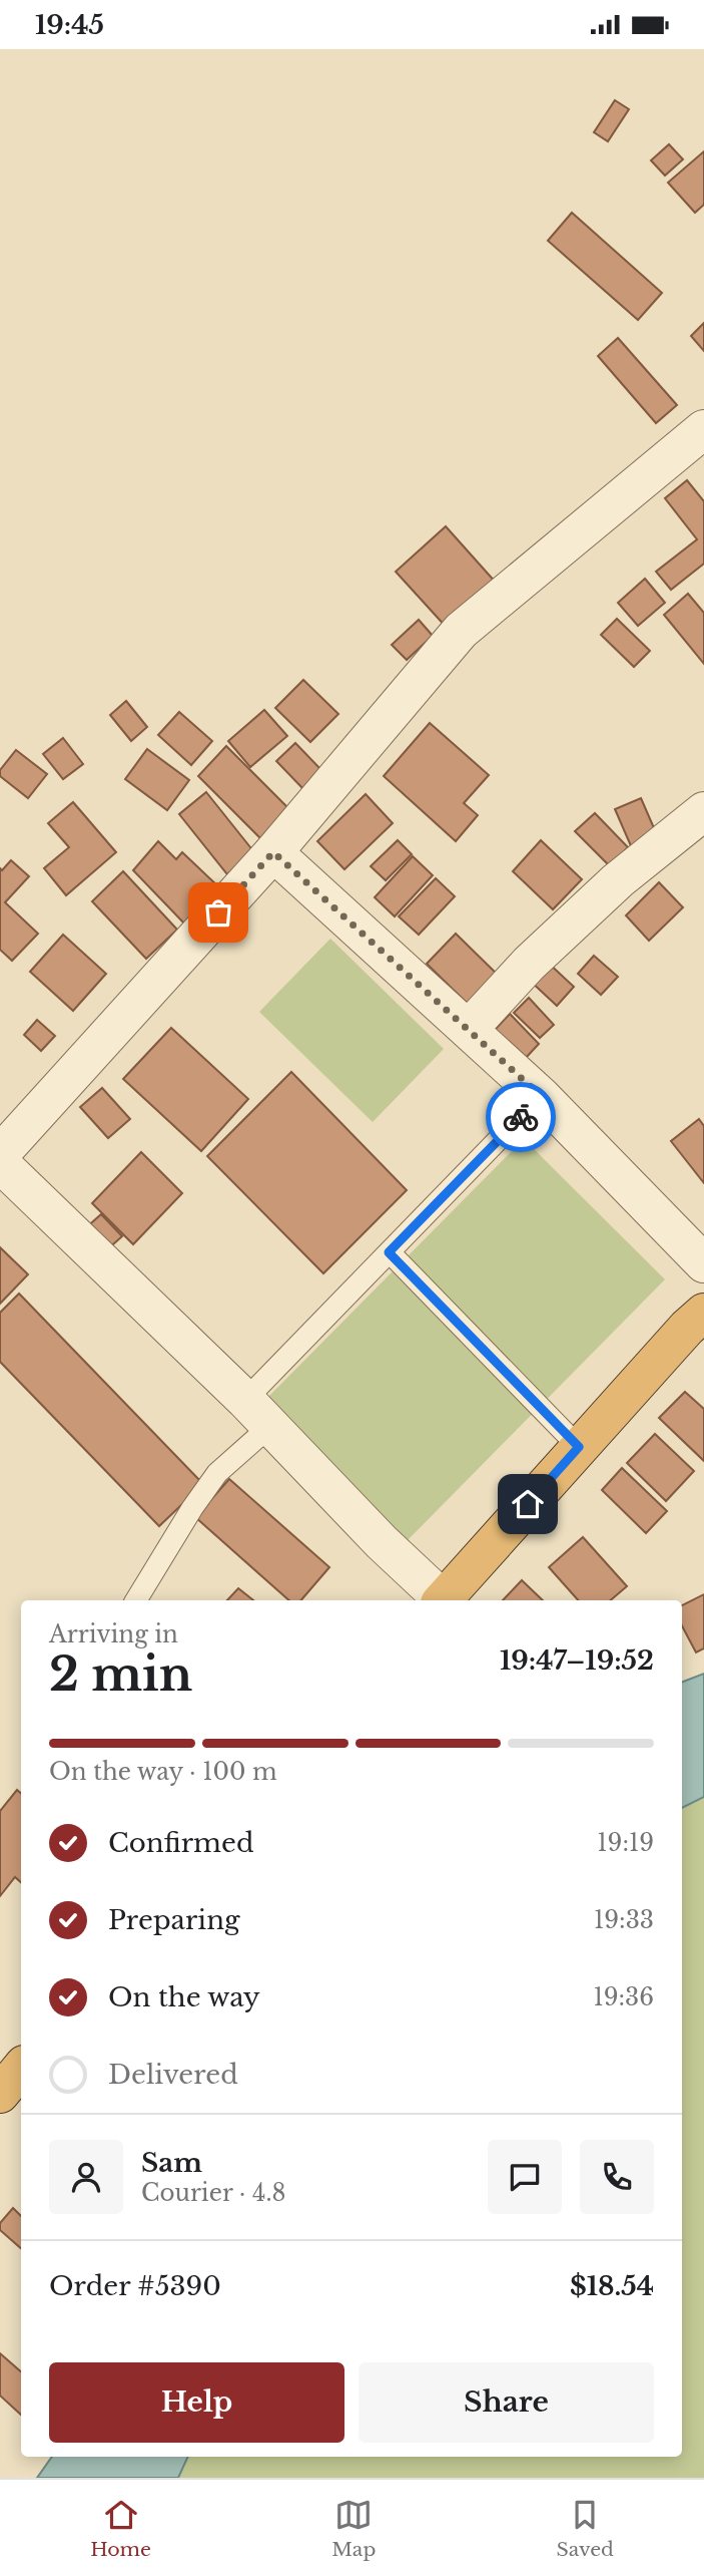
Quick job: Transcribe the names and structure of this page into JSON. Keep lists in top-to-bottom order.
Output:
{
  "page": {
    "status": "19:45",
    "heading": ["2 min", "Arriving in", "19:47–19:52"],
    "panel": [
      "Sam",
      "Courier · 4.8",
      "Order #5390",
      "$18.54"
    ],
    "bar": "On the way · 100 m",
    "list": [
      ["Confirmed", "19:19"],
      ["Preparing", "19:33"],
      ["On the way", "19:36"],
      "Delivered"
    ],
    "buttons": ["Help", "Share"],
    "tabs": ["Home", "Map", "Saved"]
  }
}
